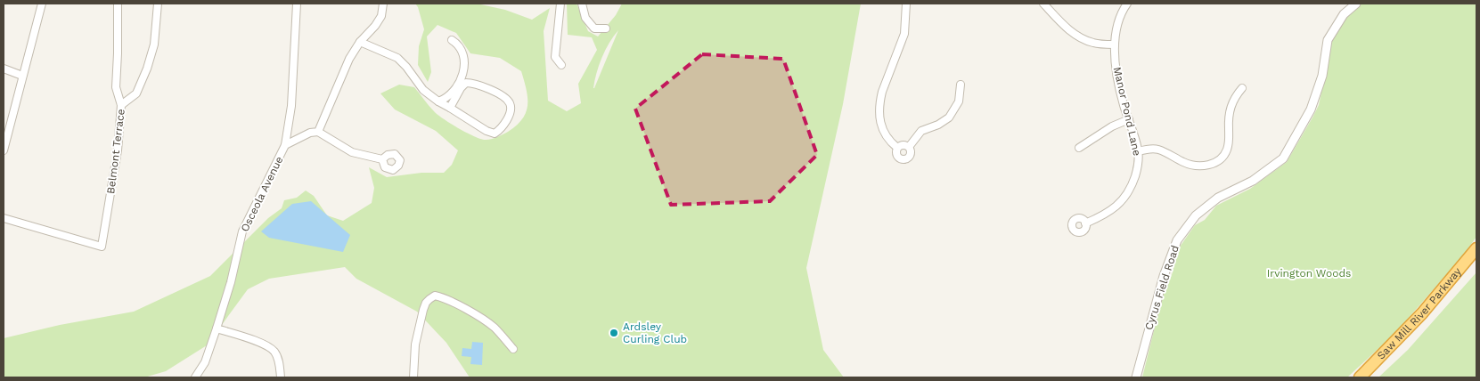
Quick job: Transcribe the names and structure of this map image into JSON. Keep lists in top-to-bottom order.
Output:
{
  "streets": {
    "highway": ["Saw Mill River Parkway"],
    "street": [
      "Manor Pond Lane",
      "Belmont Terrace",
      "Osceola Avenue",
      "Cyrus Field Road"
    ]
  },
  "parks": ["Irvington Woods"],
  "places": ["Ardsley Curling Club"]
}
